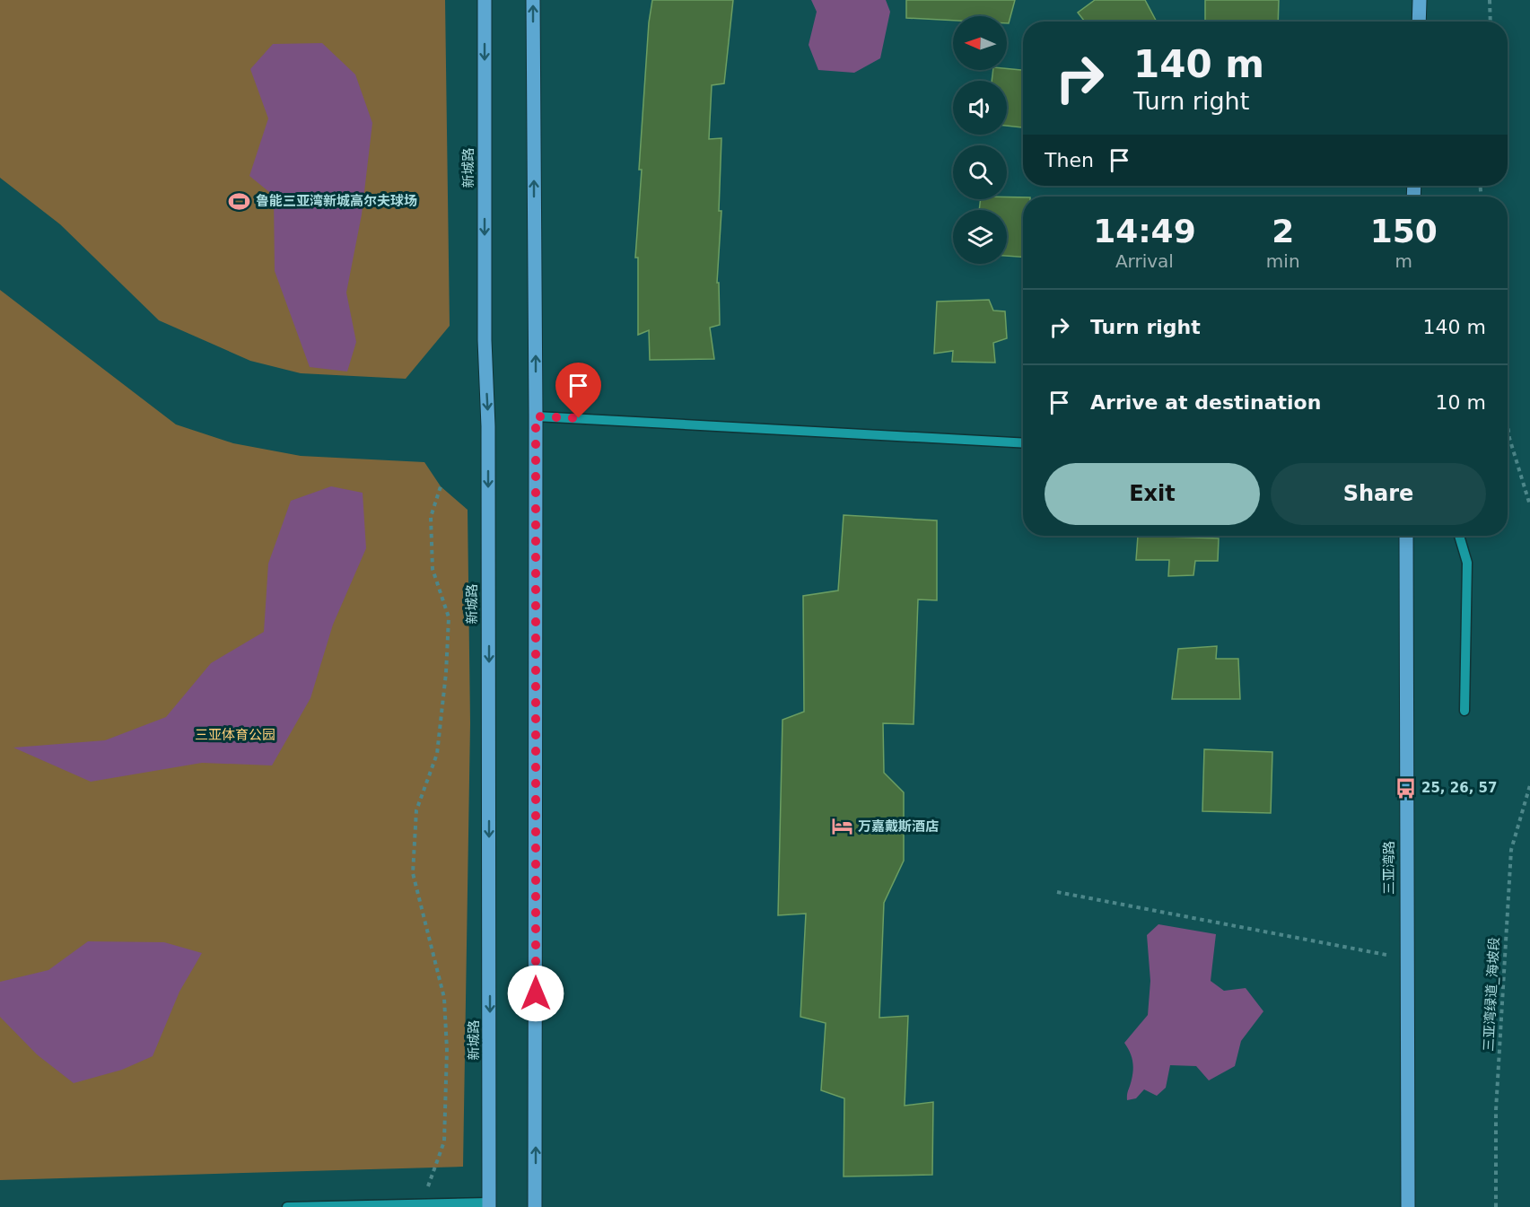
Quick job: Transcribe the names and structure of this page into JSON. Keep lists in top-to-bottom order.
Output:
{
  "streets": {
    "main road": ["新城路", "三亚湾路"],
    "path": ["三亚湾绿道_海坡段"]
  },
  "parks": ["三亚体育公园"],
  "places": {
    "sports": ["鲁能三亚湾新城高尔夫球场"],
    "bus stop": ["25, 26, 57"],
    "hotel": ["万嘉戴斯酒店"]
  },
  "north": "left",
  "page": {
    "turn": ["140 m", "Turn right"],
    "then": "Then",
    "eta": [
      "14:49",
      "Arrival",
      "2",
      "min",
      "150",
      "m"
    ],
    "list": [
      {
        "name": "Turn right",
        "value": "140 m"
      },
      {
        "name": "Arrive at destination",
        "value": "10 m"
      }
    ],
    "buttons": ["Exit", "Share"]
  }
}
